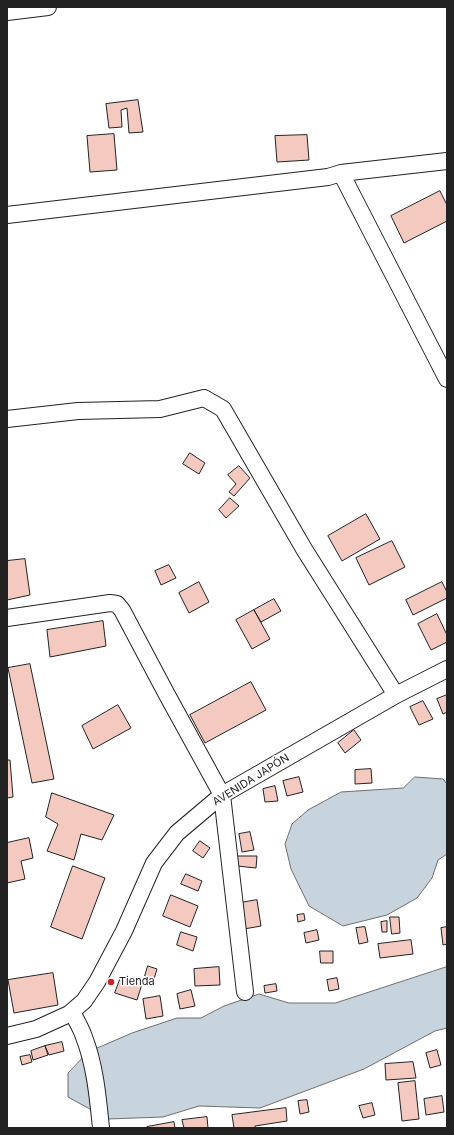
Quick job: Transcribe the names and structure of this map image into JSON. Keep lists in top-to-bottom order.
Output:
{
  "streets": {
    "street": ["AVENIDA JAPÓN"]
  },
  "places": ["Tienda"]
}
